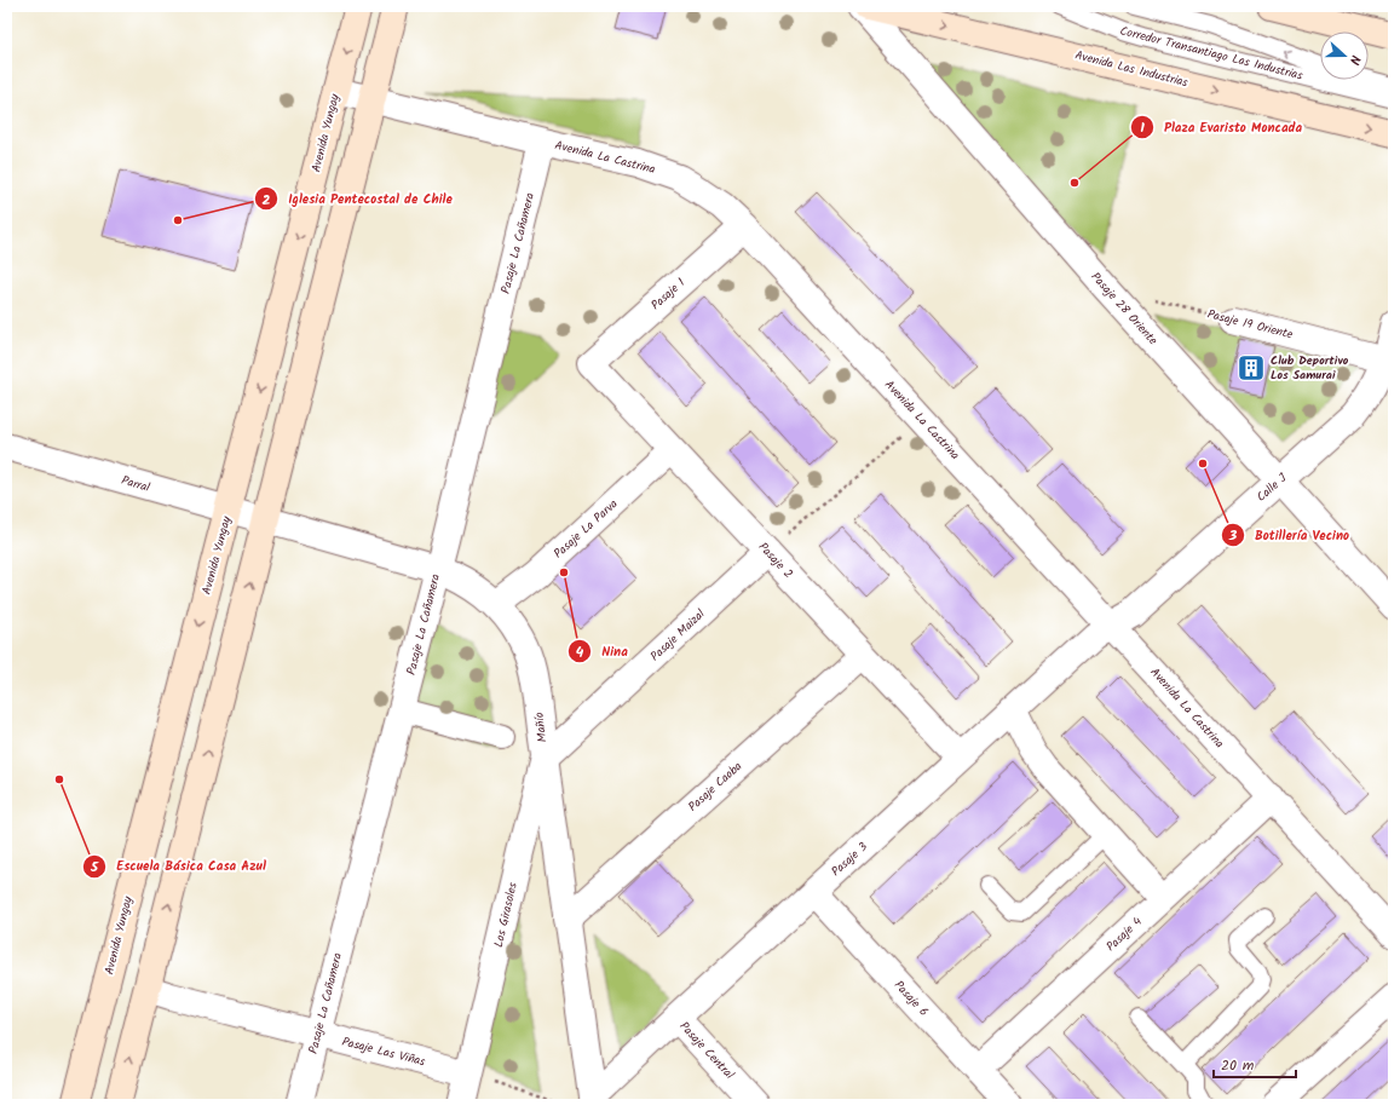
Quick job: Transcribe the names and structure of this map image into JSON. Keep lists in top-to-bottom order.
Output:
{
  "streets": {
    "main road": ["Avenida Las Industrias", "Avenida Yungay"],
    "street": [
      "Avenida La Castrina",
      "Pasaje La Cañamera",
      "Pasaje 1",
      "Pasaje 28 Oriente",
      "Pasaje 19 Oriente",
      "Parral",
      "Calle J",
      "Pasaje La Parva",
      "Pasaje 2",
      "Pasaje Maizal",
      "Mañío",
      "Pasaje Caoba",
      "Pasaje 3",
      "Los Girasoles",
      "Pasaje 4",
      "Pasaje 6",
      "Pasaje Central",
      "Pasaje Las Viñas"
    ],
    "lane": ["Corredor Transantiago Las Industrias"]
  },
  "crossings": [
    ["Avenida Yungay", "Avenida La Castrina"],
    ["Avenida Yungay", "Parral"],
    ["Avenida La Castrina", "Pasaje La Cañamera"],
    ["Avenida La Castrina", "Pasaje 1"],
    ["Avenida La Castrina", "Calle J"],
    ["Avenida La Castrina", "Pasaje 3"],
    ["Avenida La Castrina", "Pasaje 4"],
    ["Pasaje La Cañamera", "Mañío"],
    ["Pasaje La Cañamera", "Pasaje Las Viñas"],
    ["Pasaje 1", "Pasaje 2"],
    ["Pasaje 28 Oriente", "Calle J"],
    ["Pasaje 19 Oriente", "Calle J"],
    ["Parral", "Mañío"],
    ["Calle J", "Pasaje 3"],
    ["Pasaje La Parva", "Pasaje 2"],
    ["Pasaje La Parva", "Mañío"],
    ["Pasaje 2", "Pasaje Maizal"],
    ["Pasaje 2", "Pasaje Caoba"],
    ["Pasaje 2", "Pasaje 3"],
    ["Pasaje Maizal", "Mañío"],
    ["Pasaje Maizal", "Los Girasoles"],
    ["Mañío", "Pasaje Caoba"],
    ["Mañío", "Pasaje 3"],
    ["Mañío", "Los Girasoles"],
    ["Pasaje 3", "Pasaje 6"],
    ["Pasaje 3", "Pasaje Central"],
    ["Los Girasoles", "Pasaje Las Viñas"],
    ["Pasaje 4", "Pasaje 6"]
  ],
  "one_way": ["Avenida Las Industrias"],
  "places": {
    "other": [
      "Plaza Evaristo Moncada",
      "Iglesia Pentecostal de Chile",
      "Botillería Vecino",
      "Nina",
      "Escuela Básica Casa Azul"
    ],
    "building": ["Club Deportivo Los Samurai"]
  },
  "scale_bar": "20 m",
  "north": "right"
}
